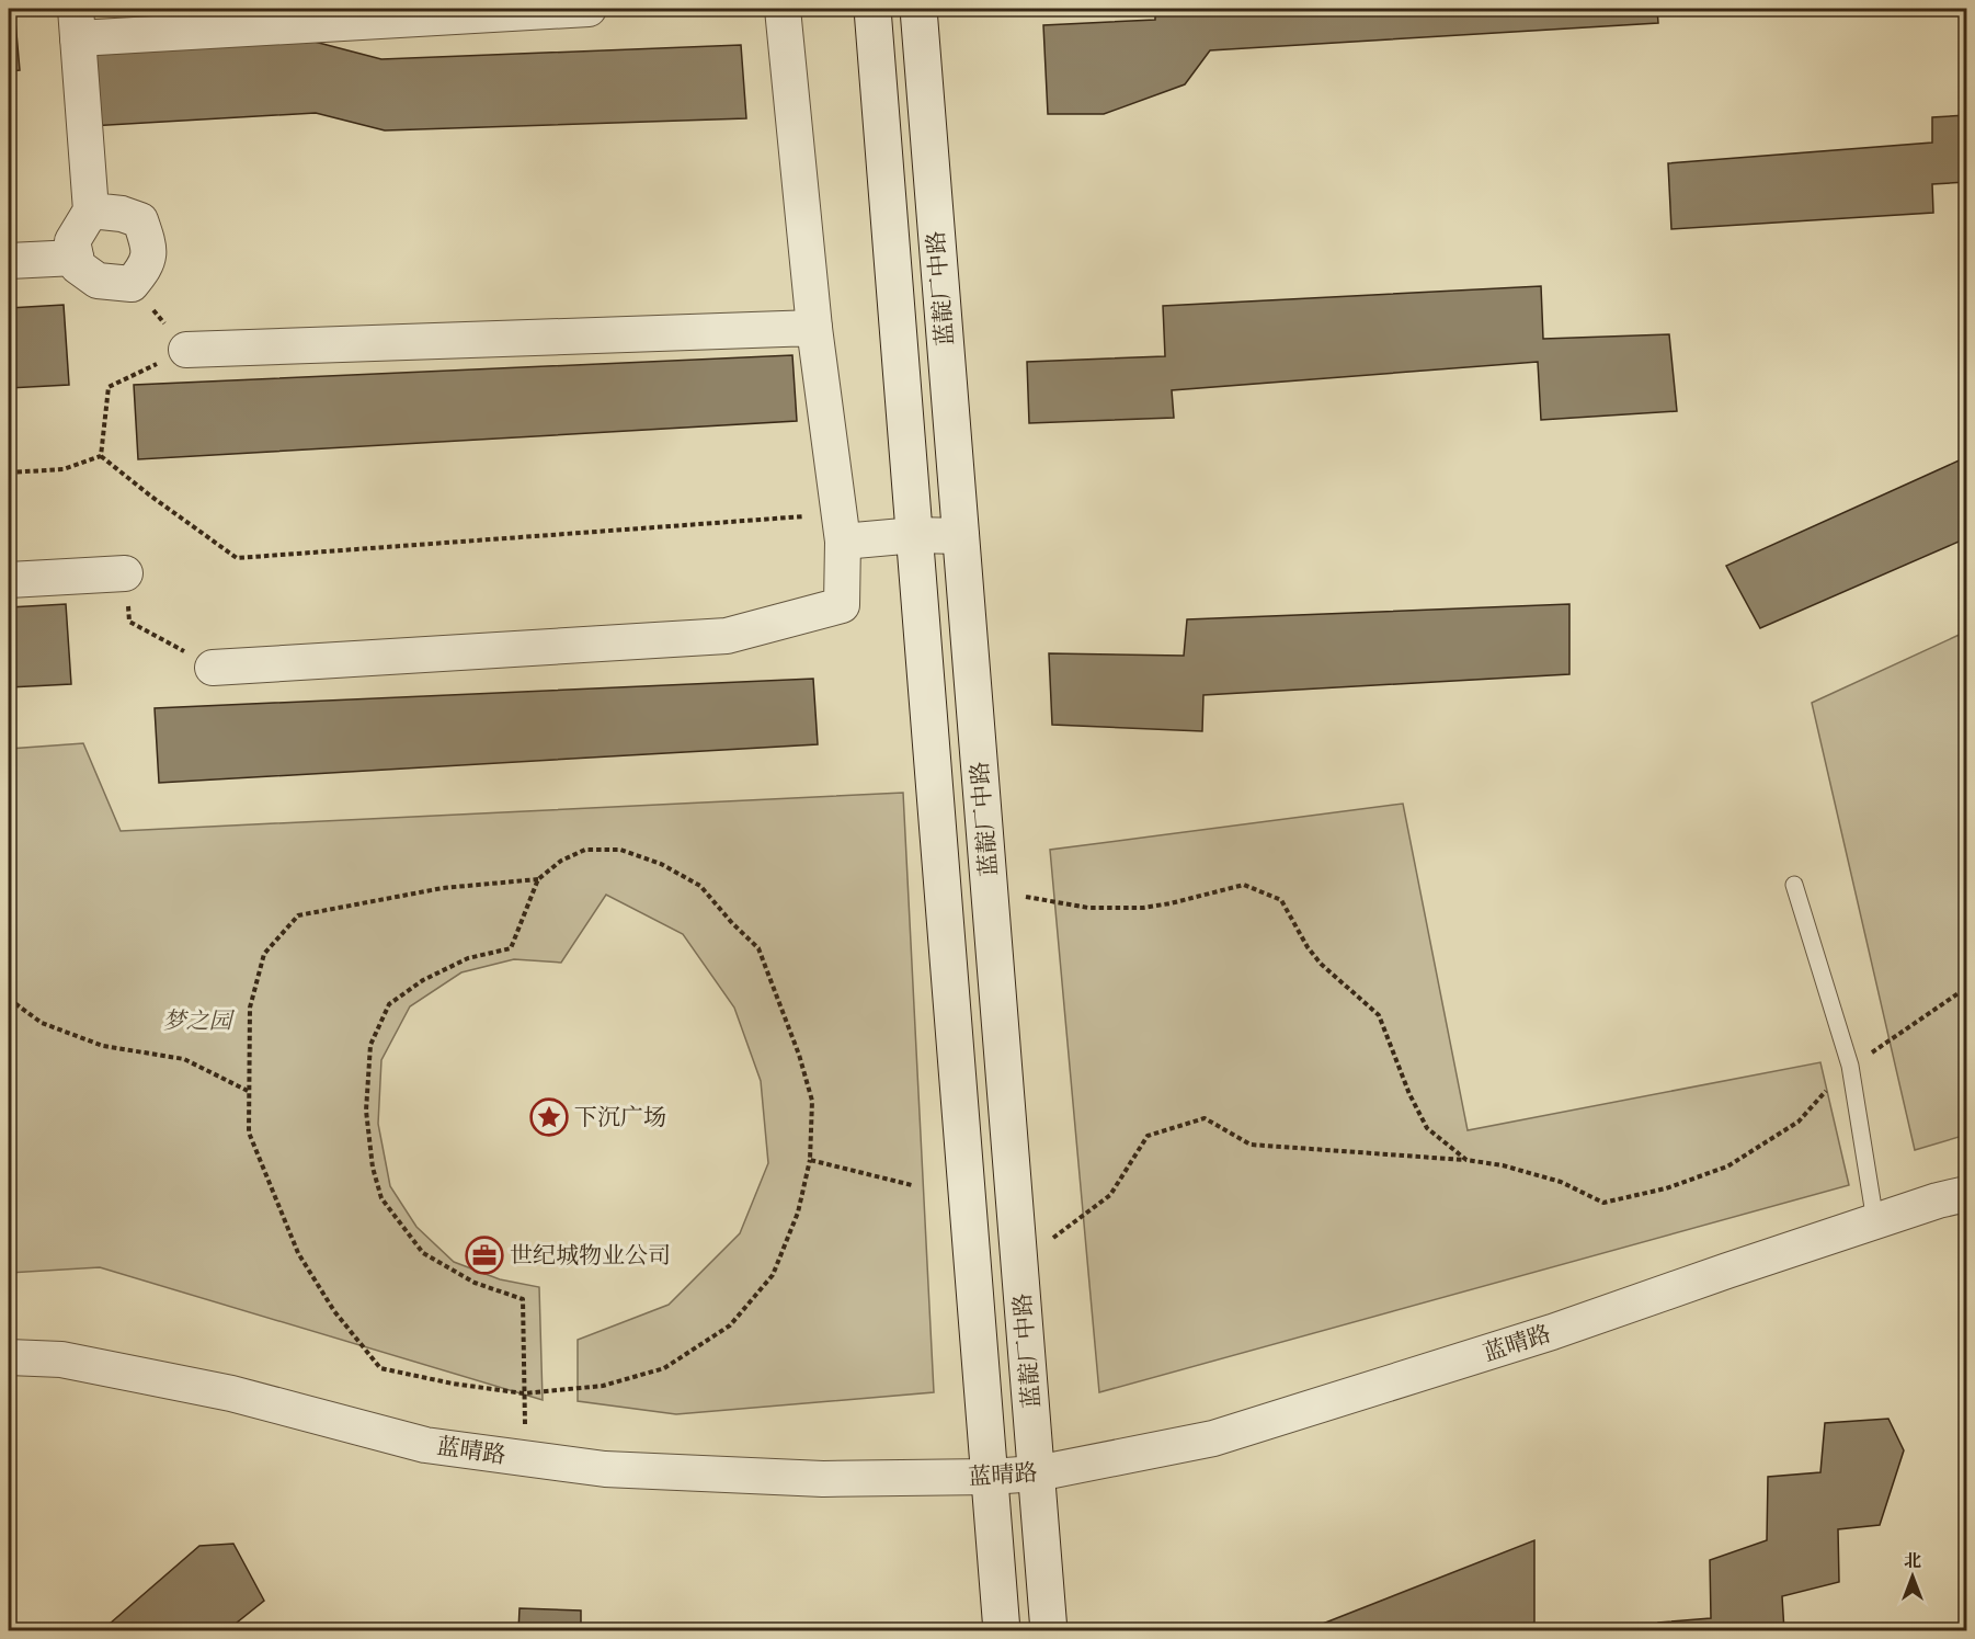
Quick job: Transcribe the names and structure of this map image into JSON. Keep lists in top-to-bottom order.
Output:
{
  "streets": {
    "street": ["蓝靛厂中路", "蓝晴路"]
  },
  "crossings": [
    ["蓝靛厂中路", "蓝晴路"]
  ],
  "parks": ["梦之园"],
  "places": {
    "place": ["下沉广场"],
    "office": ["世纪城物业公司"]
  },
  "north": "top"
}
